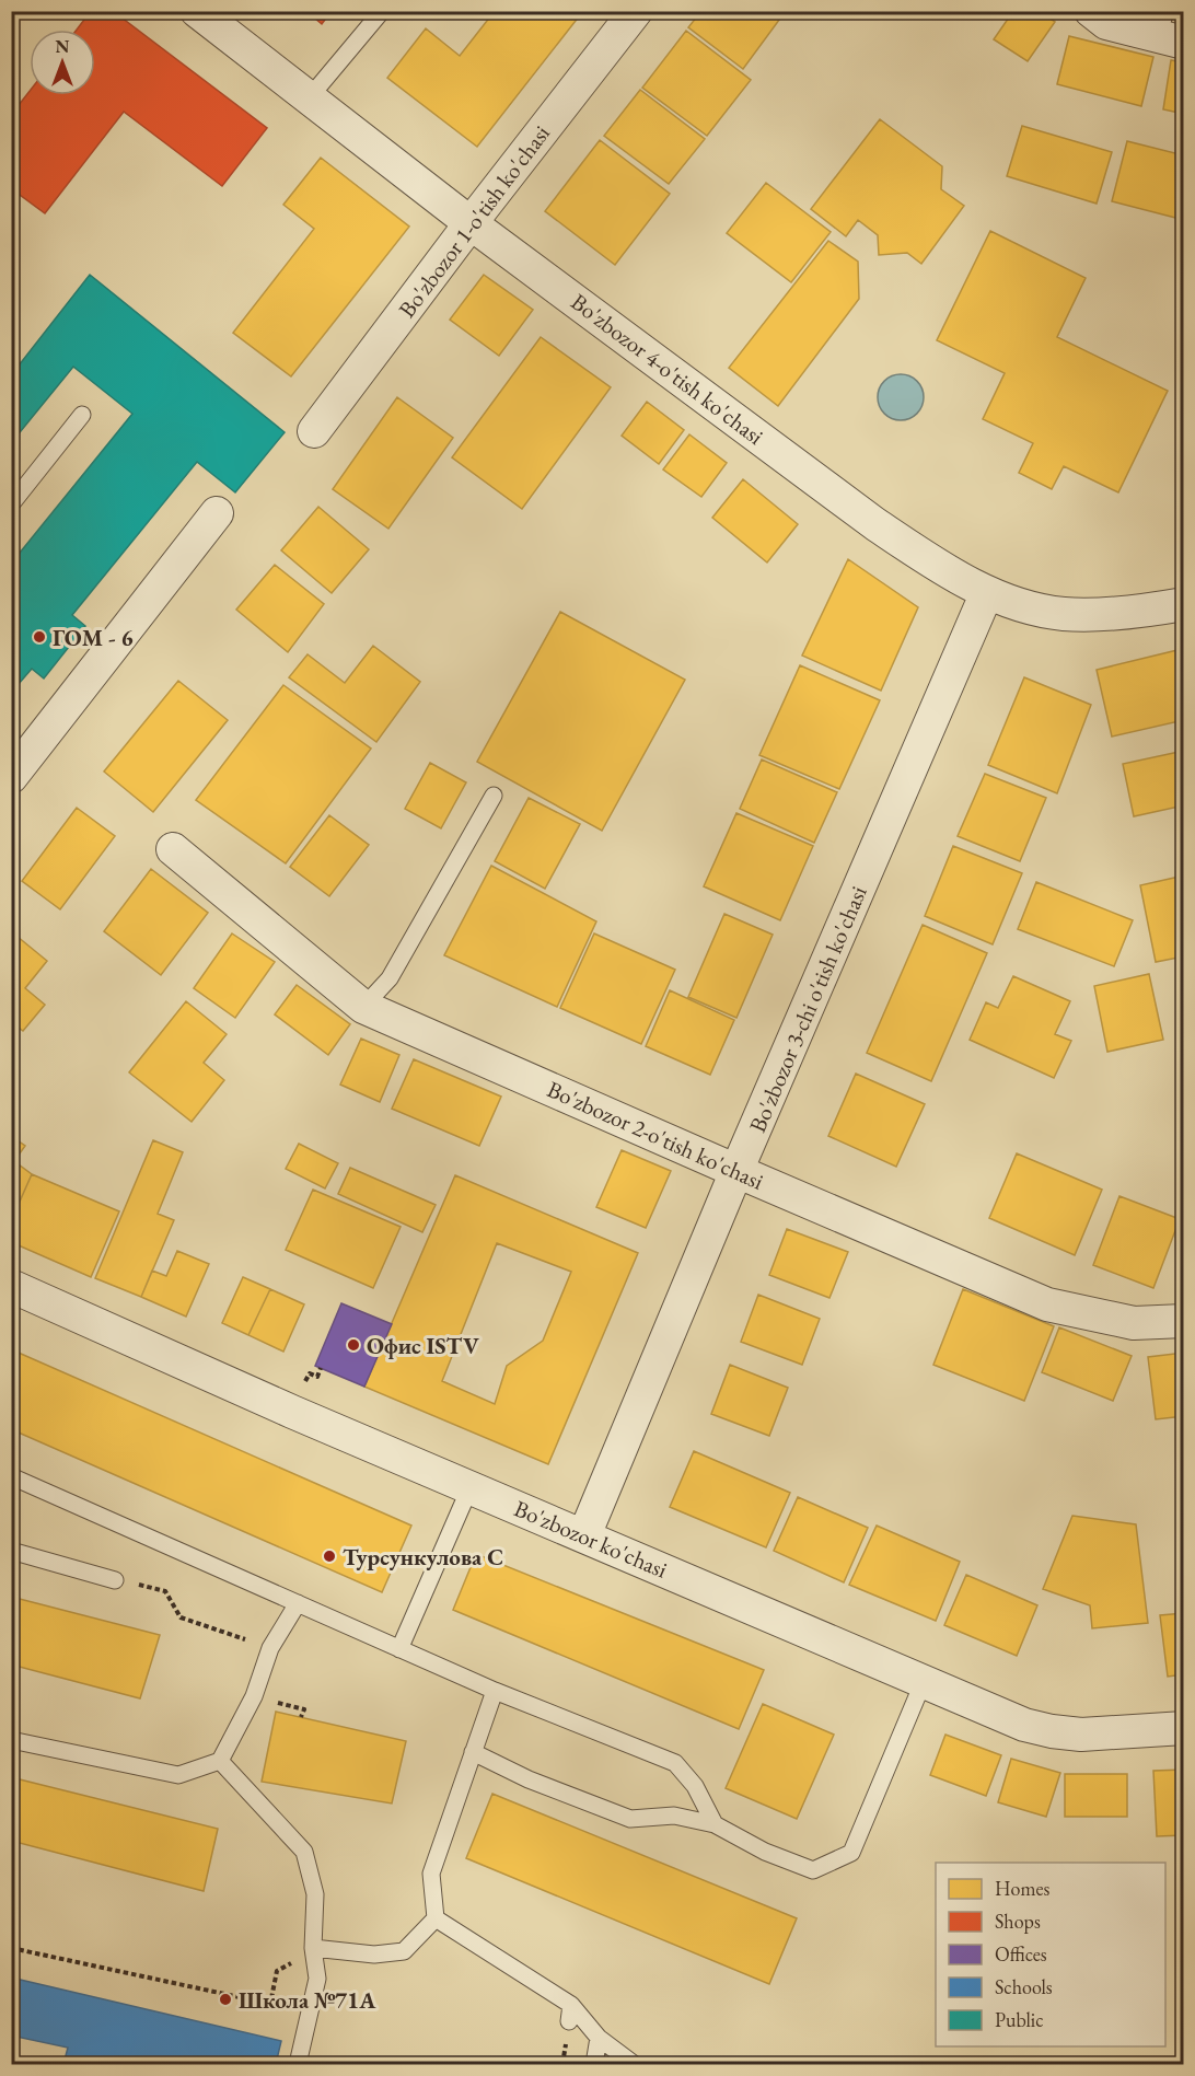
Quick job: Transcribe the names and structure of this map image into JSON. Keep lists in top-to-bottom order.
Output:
{
  "streets": {
    "street": [
      "Bo'zbozor 1-o'tish ko'chasi",
      "Bo'zbozor 4-o'tish ko'chasi",
      "Bo'zbozor 3-chi o'tish ko'chasi",
      "Bo'zbozor 2-o'tish ko'chasi",
      "Bo'zbozor ko'chasi"
    ]
  },
  "crossings": [
    ["Bo'zbozor 1-o'tish ko'chasi", "Bo'zbozor 4-o'tish ko'chasi"],
    ["Bo'zbozor 4-o'tish ko'chasi", "Bo'zbozor 3-chi o'tish ko'chasi"],
    ["Bo'zbozor 3-chi o'tish ko'chasi", "Bo'zbozor 2-o'tish ko'chasi"],
    ["Bo'zbozor 3-chi o'tish ko'chasi", "Bo'zbozor ko'chasi"]
  ],
  "places": [
    "ГОМ - 6",
    "Офис ISTV",
    "Турсункулова С",
    "Школа №71А"
  ],
  "legend": [
    "Homes",
    "Shops",
    "Offices",
    "Schools",
    "Public"
  ],
  "north": "top"
}
